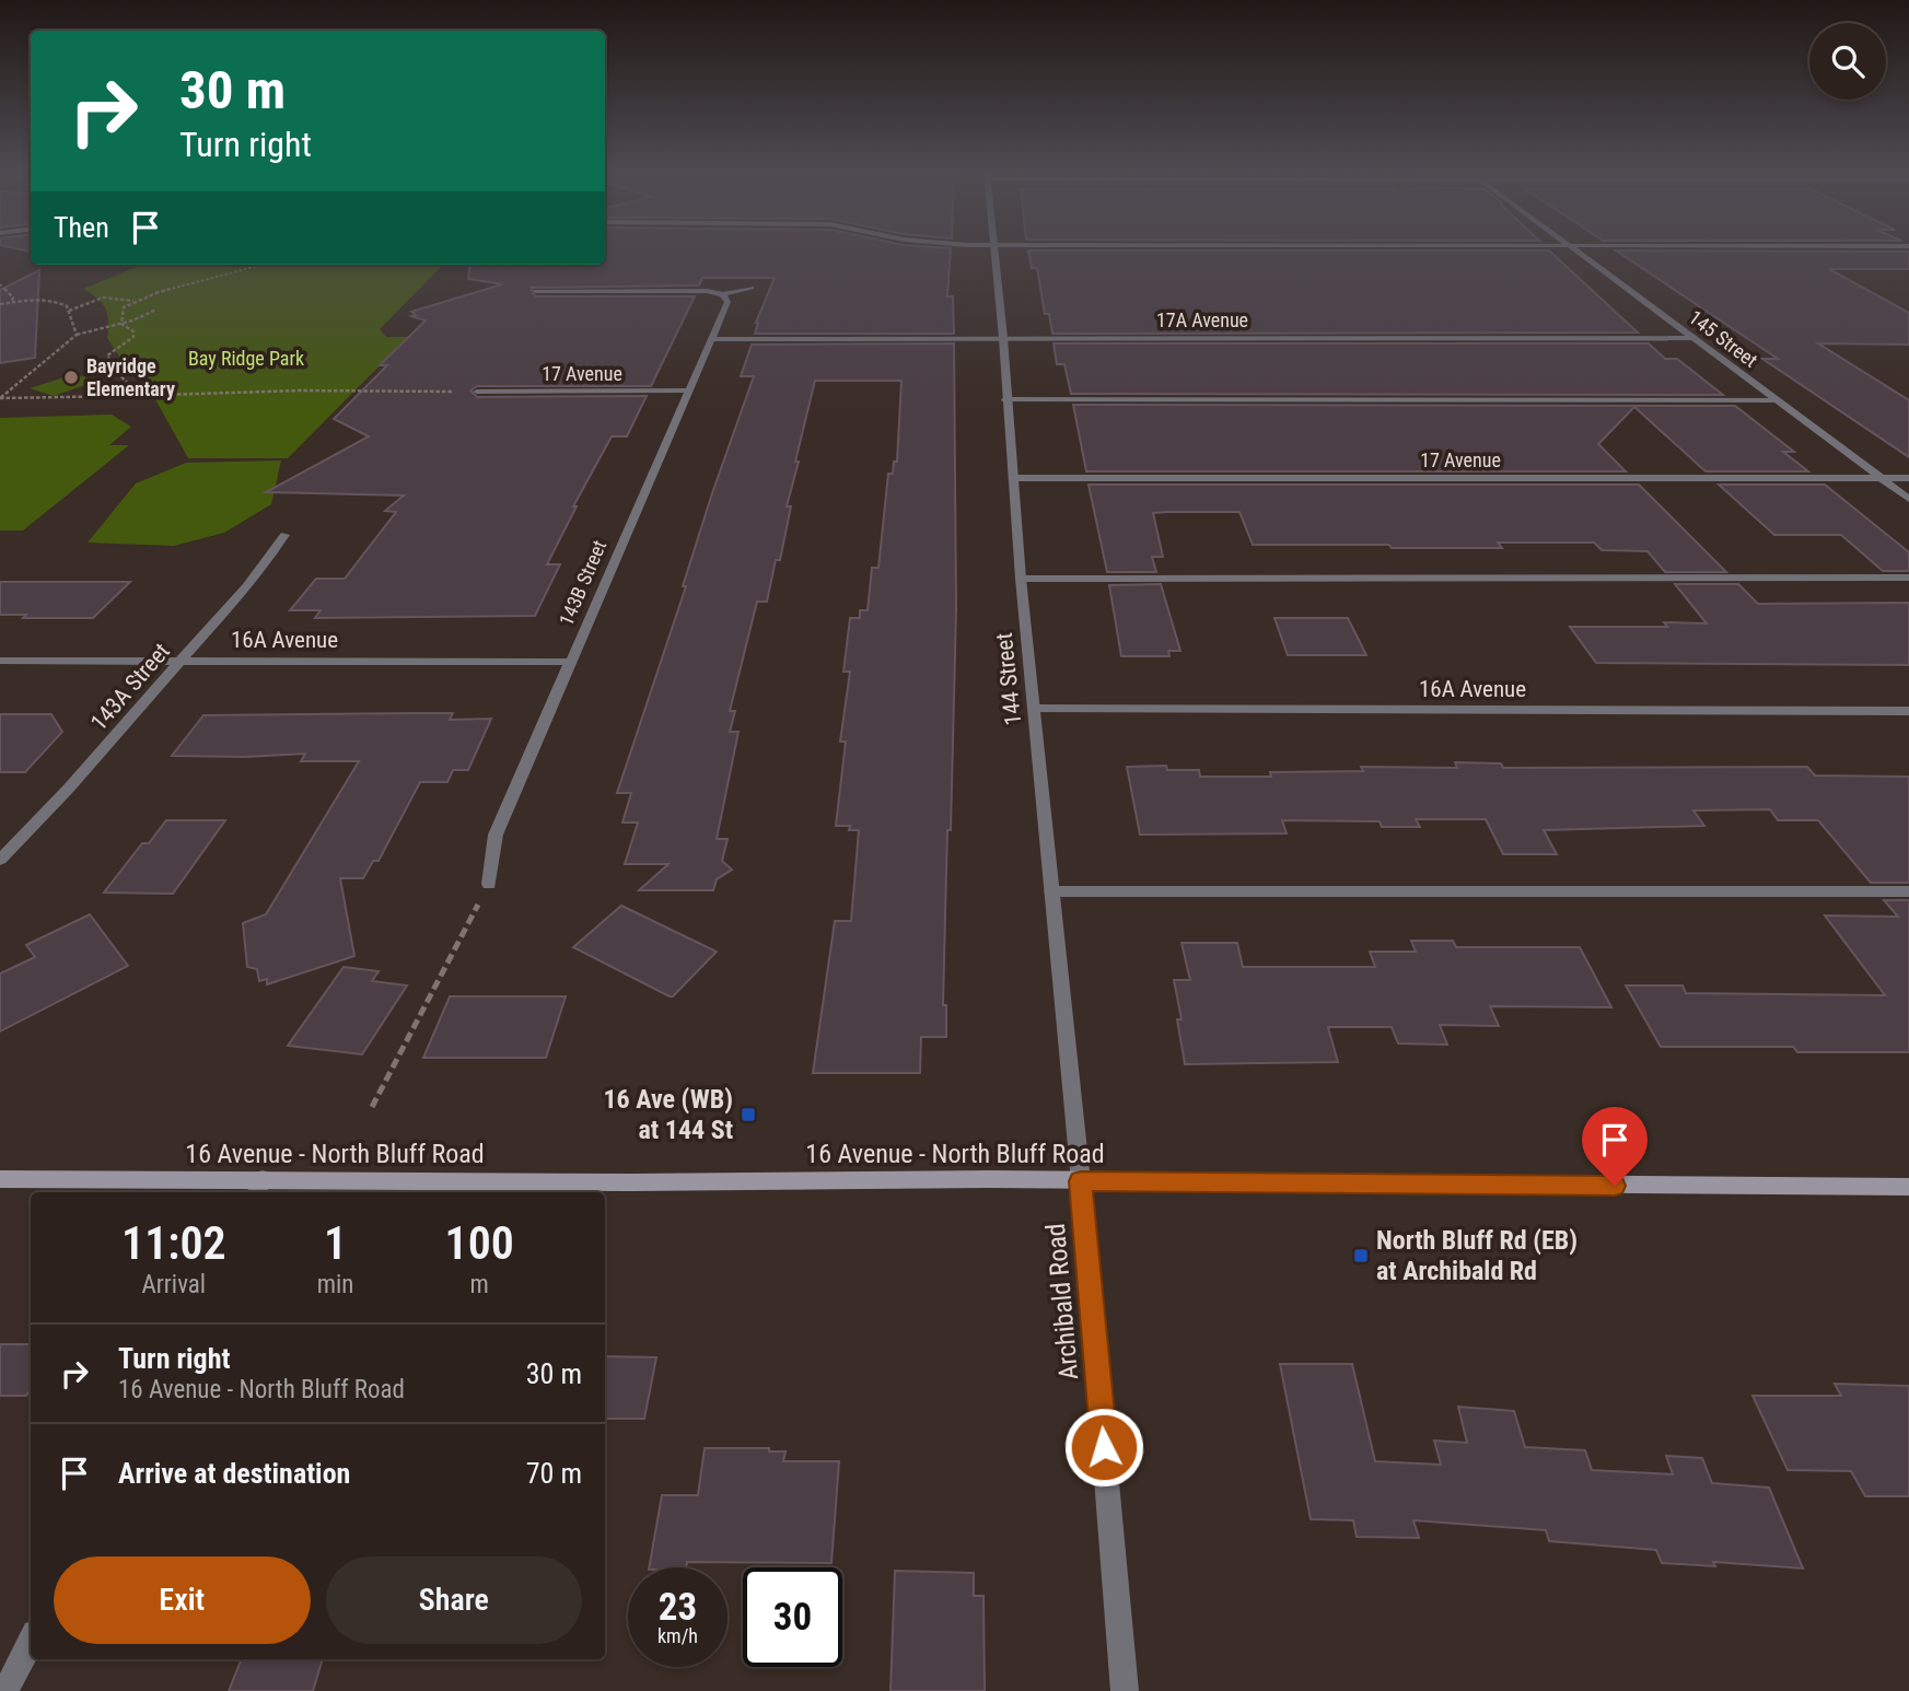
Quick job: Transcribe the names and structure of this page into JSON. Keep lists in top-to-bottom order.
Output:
{
  "streets": {
    "main road": ["16 Avenue - North Bluff Road"],
    "street": [
      "17A Avenue",
      "145 Street",
      "17 Avenue",
      "143B Street",
      "16A Avenue",
      "144 Street",
      "143A Street",
      "Archibald Road"
    ]
  },
  "crossings": [
    ["17A Avenue", "145 Street"],
    ["17A Avenue", "143B Street"],
    ["17A Avenue", "144 Street"],
    ["145 Street", "17 Avenue"],
    ["17 Avenue", "143B Street"],
    ["17 Avenue", "144 Street"],
    ["143B Street", "16A Avenue"],
    ["16A Avenue", "144 Street"],
    ["16A Avenue", "143A Street"],
    ["144 Street", "16 Avenue - North Bluff Road"],
    ["144 Street", "Archibald Road"],
    ["16 Avenue - North Bluff Road", "Archibald Road"]
  ],
  "parks": ["Bay Ridge Park"],
  "places": {
    "other": ["Bayridge Elementary"],
    "transit": ["16 Ave (WB) at 144 St", "North Bluff Rd (EB) at Archibald Rd"]
  },
  "page": {
    "turn": ["30 m", "Turn right"],
    "then": "Then",
    "eta": [
      "11:02",
      "Arrival",
      "1",
      "min",
      "100",
      "m"
    ],
    "list": [
      {
        "name": "Turn right",
        "note": "16 Avenue - North Bluff Road",
        "value": "30 m"
      },
      {
        "name": "Arrive at destination",
        "value": "70 m"
      }
    ],
    "buttons": ["Exit", "Share"],
    "speed": "23 km/h",
    "limit": "30"
  }
}
